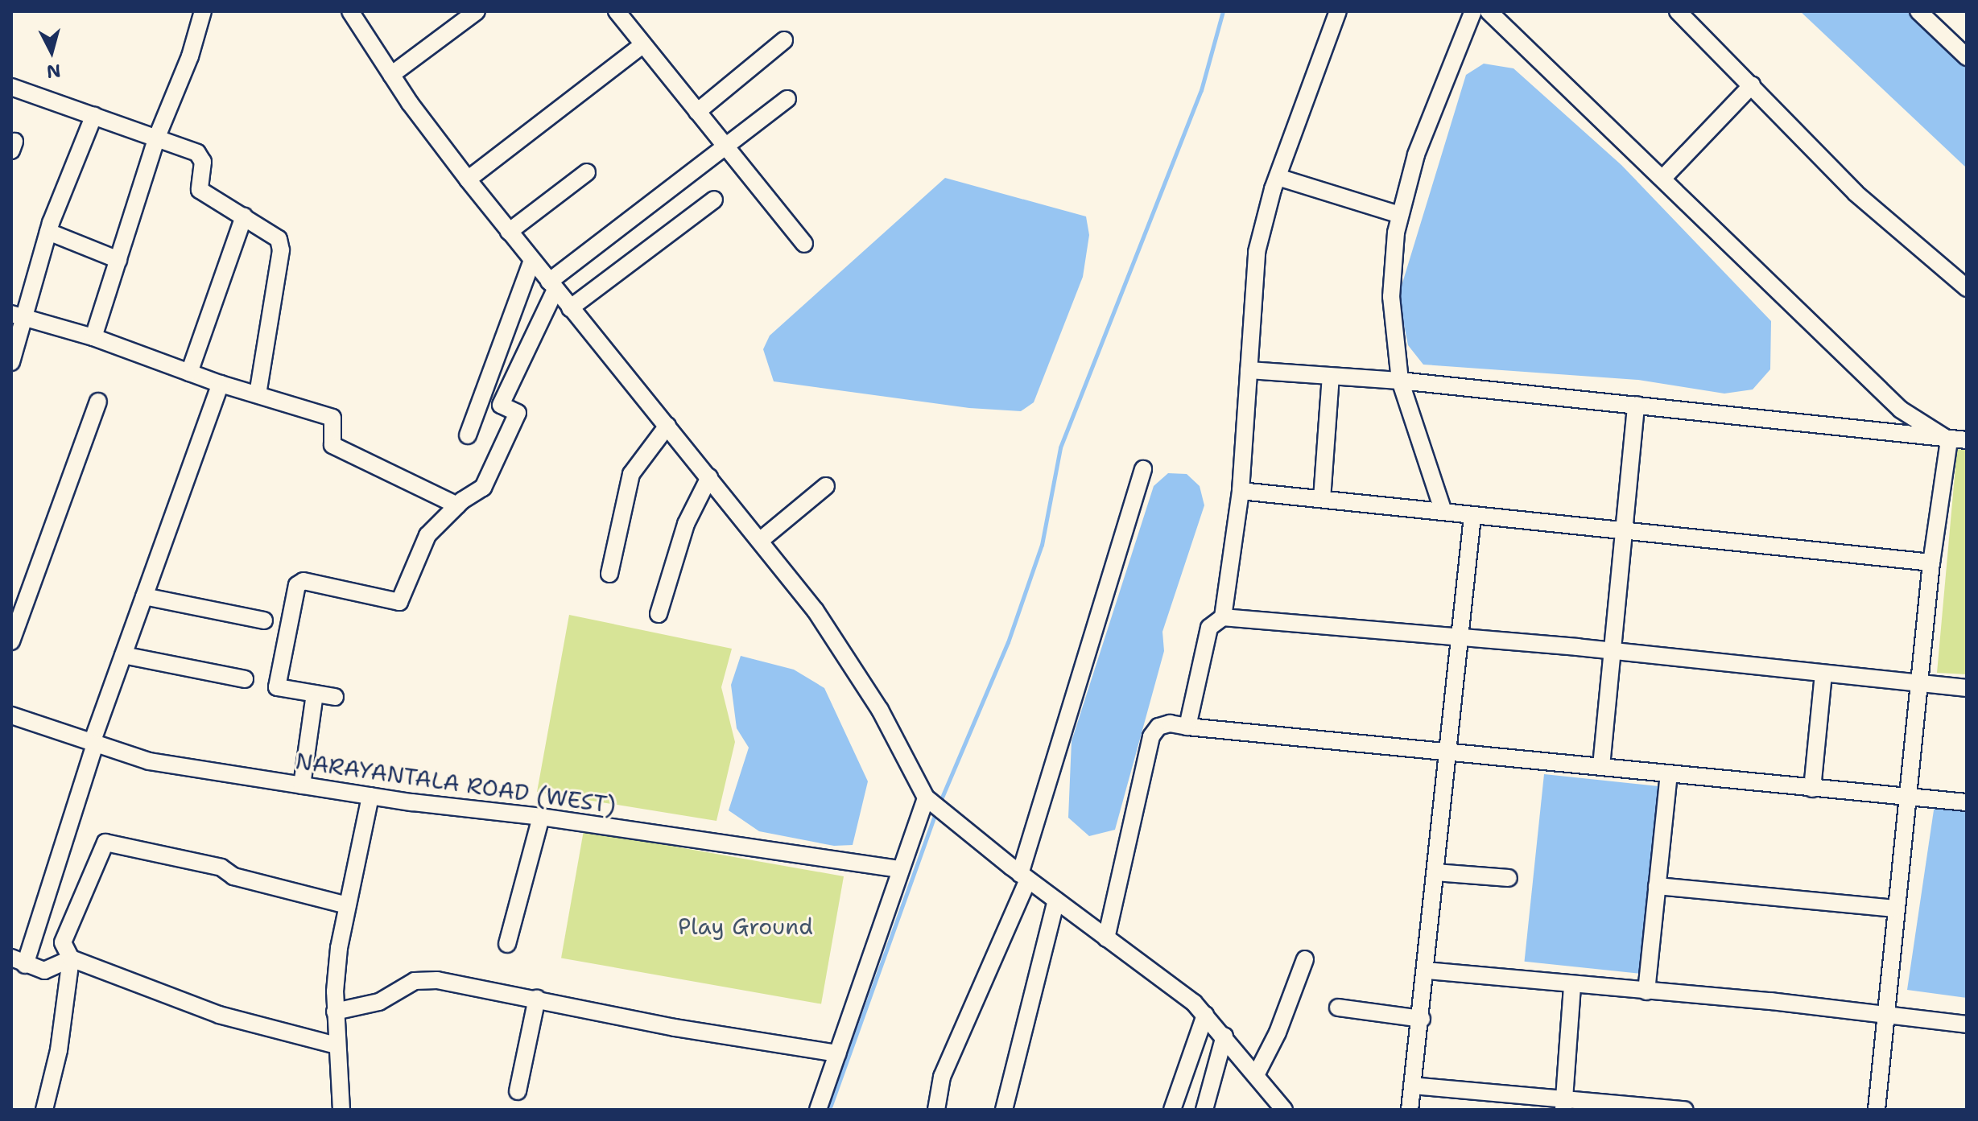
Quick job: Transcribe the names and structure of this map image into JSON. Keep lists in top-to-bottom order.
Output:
{
  "streets": {
    "street": ["NARAYANTALA ROAD (WEST)"]
  },
  "parks": ["Play Ground"],
  "north": "bottom"
}
